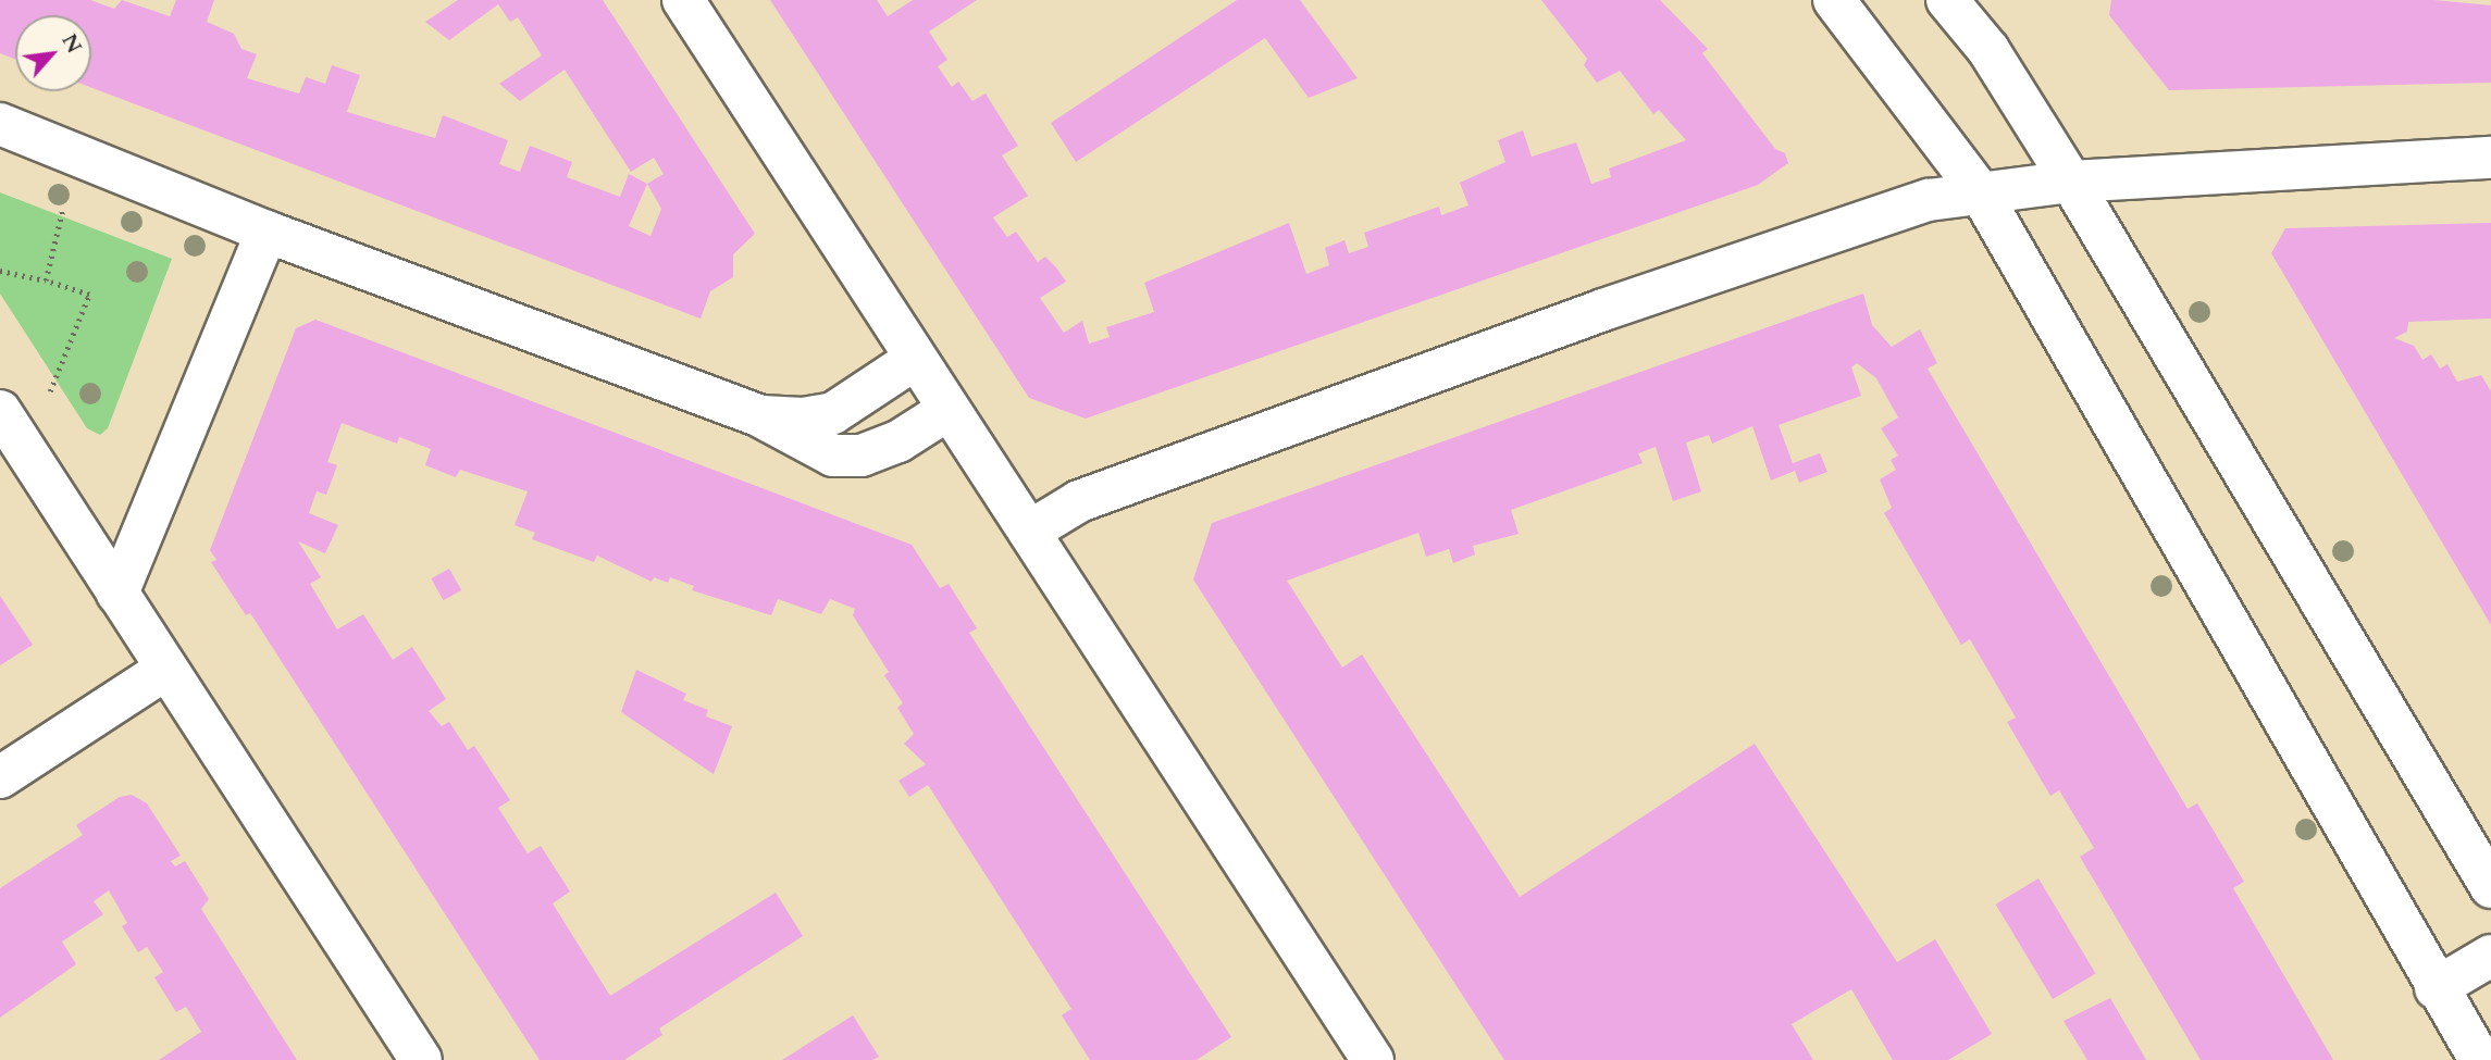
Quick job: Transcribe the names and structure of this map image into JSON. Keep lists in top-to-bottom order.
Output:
{
  "north": "top right"
}
